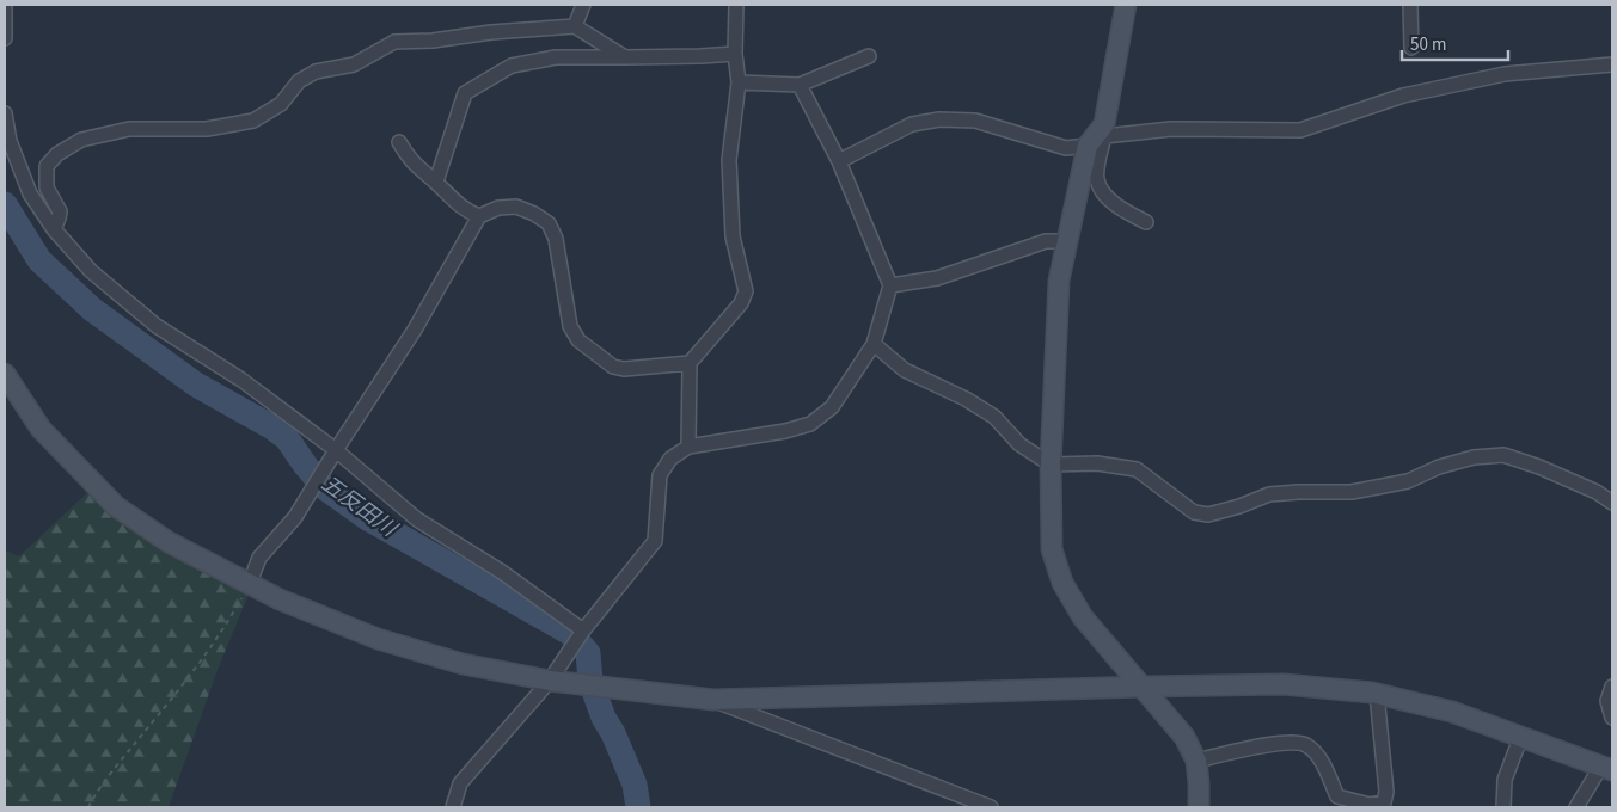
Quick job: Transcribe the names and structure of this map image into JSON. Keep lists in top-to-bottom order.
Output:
{
  "water": ["五反田川"],
  "scale_bar": "50 m"
}
